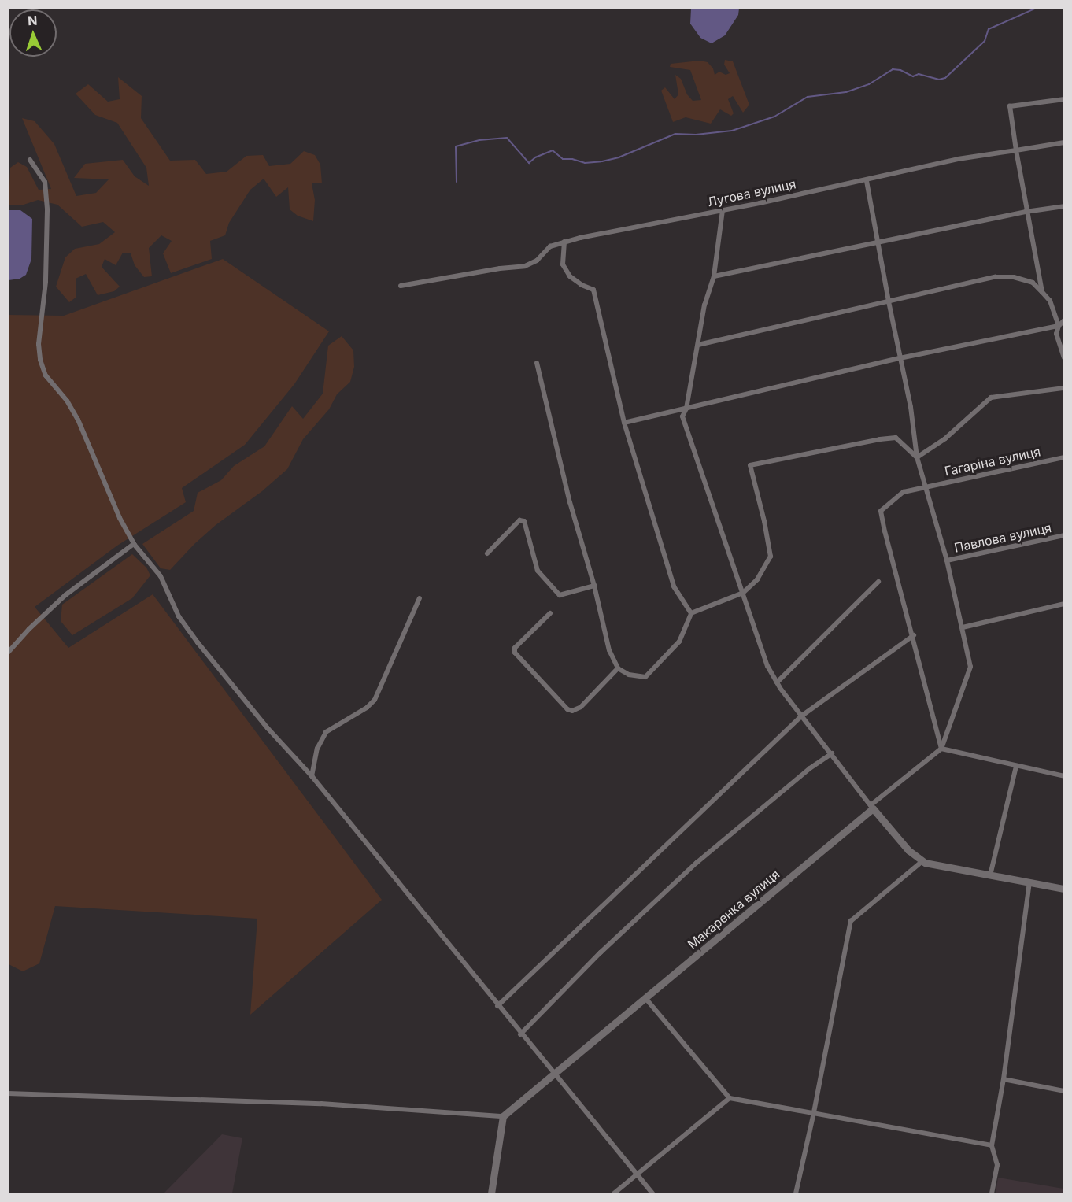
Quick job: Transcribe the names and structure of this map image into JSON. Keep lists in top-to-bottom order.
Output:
{
  "streets": {
    "street": [
      "Лугова вулиця",
      "Гагаріна вулиця",
      "Павлова вулиця",
      "Макаренка вулиця"
    ]
  },
  "north": "top"
}
